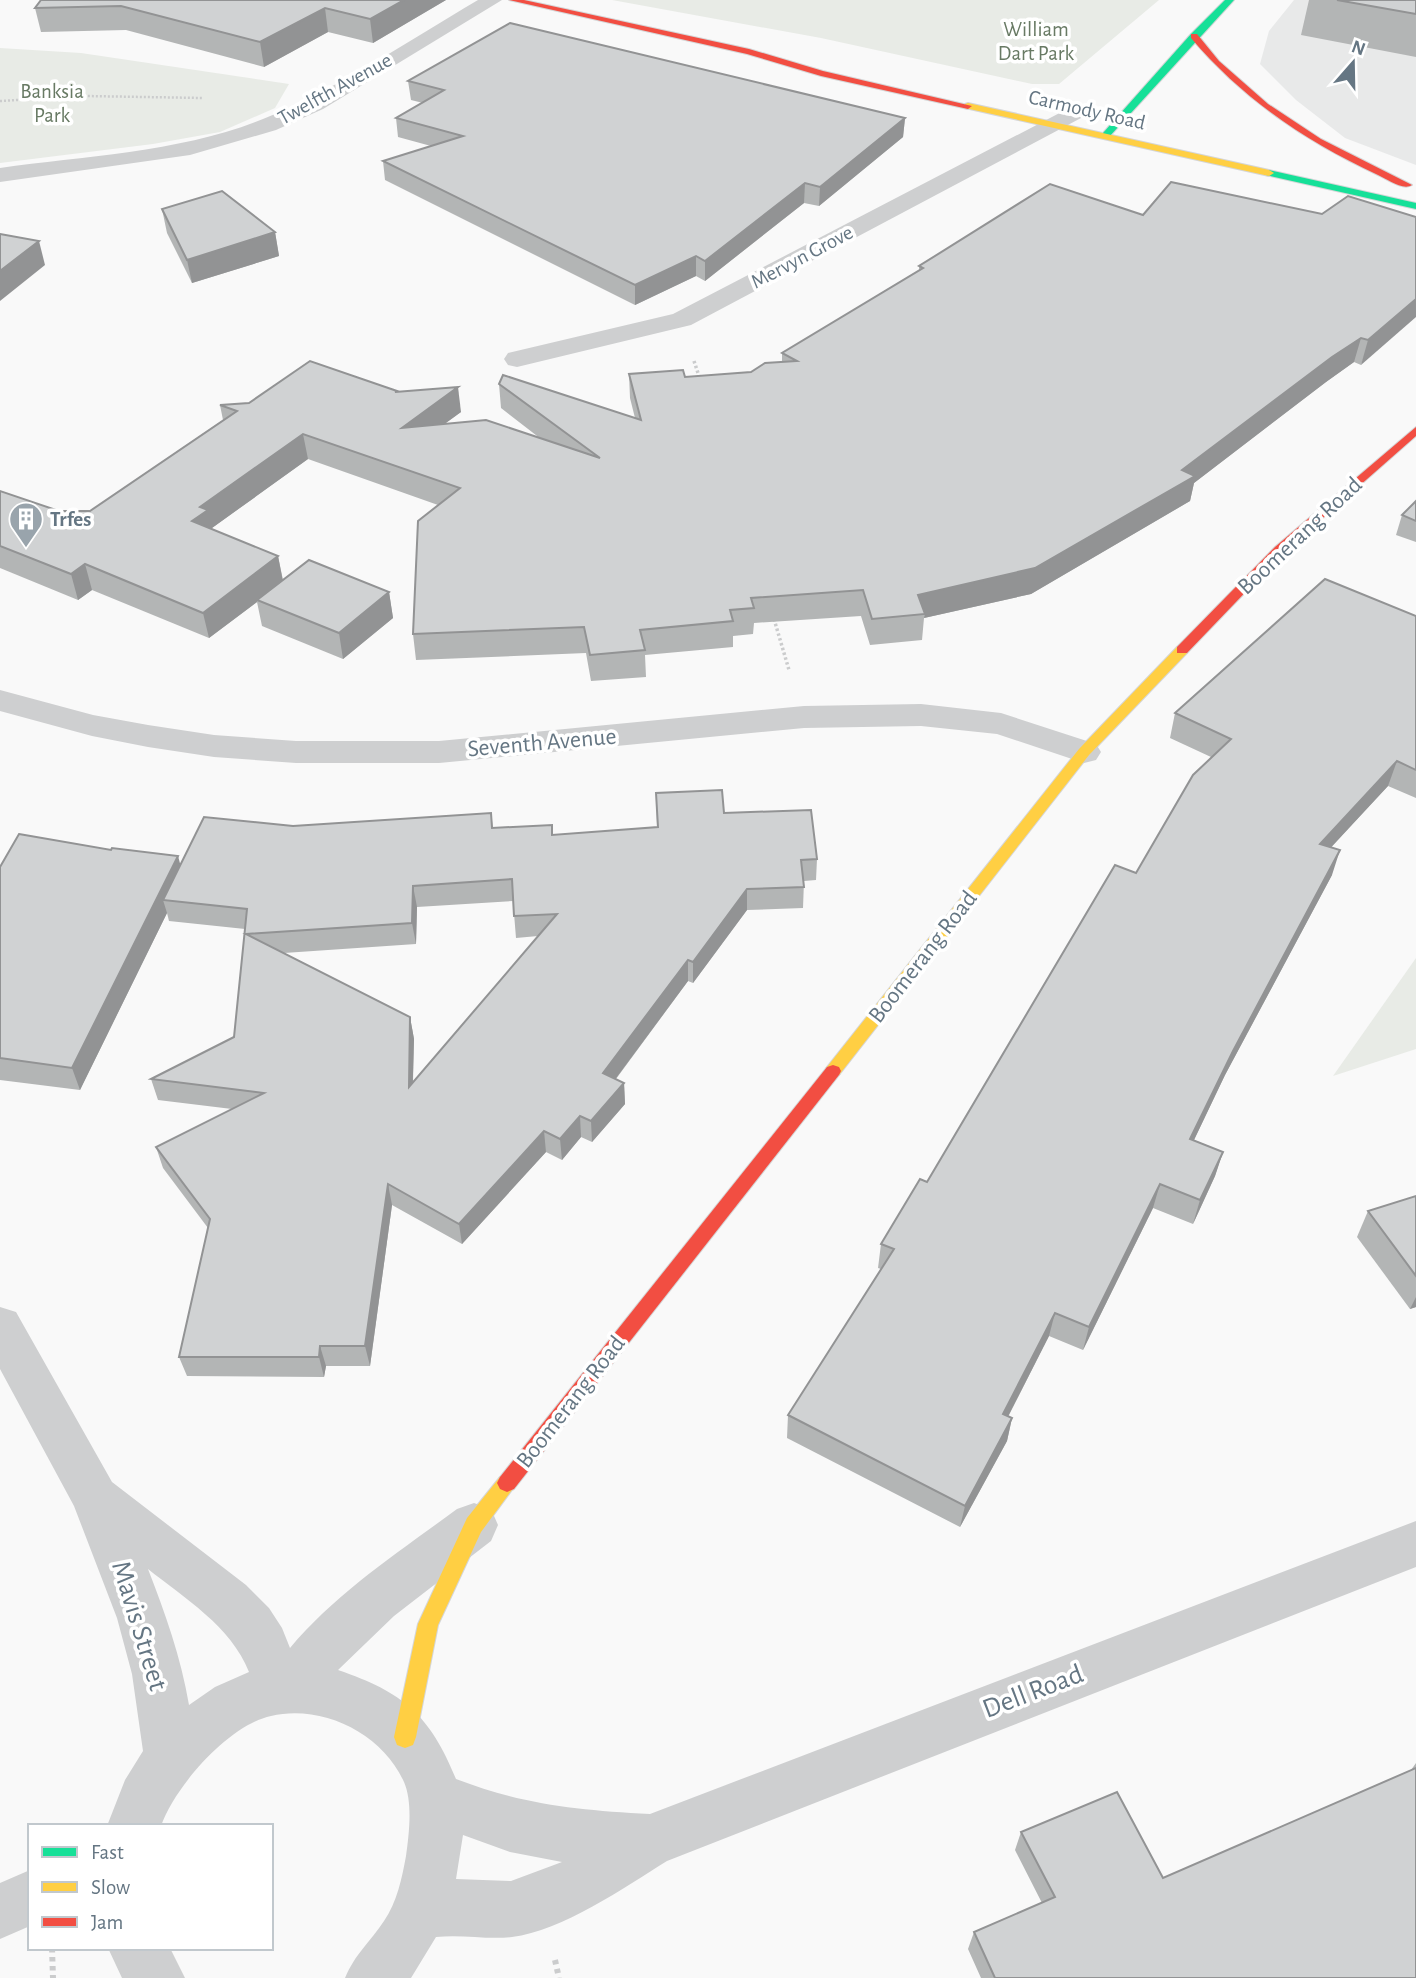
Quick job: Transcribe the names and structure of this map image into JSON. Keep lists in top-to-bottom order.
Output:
{
  "streets": {
    "street": [
      "Twelfth Avenue",
      "Carmody Road",
      "Mervyn Grove",
      "Boomerang Road",
      "Seventh Avenue",
      "Mavis Street",
      "Dell Road"
    ]
  },
  "crossings": [
    ["Carmody Road", "Mervyn Grove"],
    ["Boomerang Road", "Seventh Avenue"],
    ["Boomerang Road", "Mavis Street"]
  ],
  "parks": ["William Dart Park", "Banksia Park"],
  "places": {
    "building": ["Trfes"]
  },
  "legend": ["Fast", "Slow", "Jam"],
  "north": "top"
}
